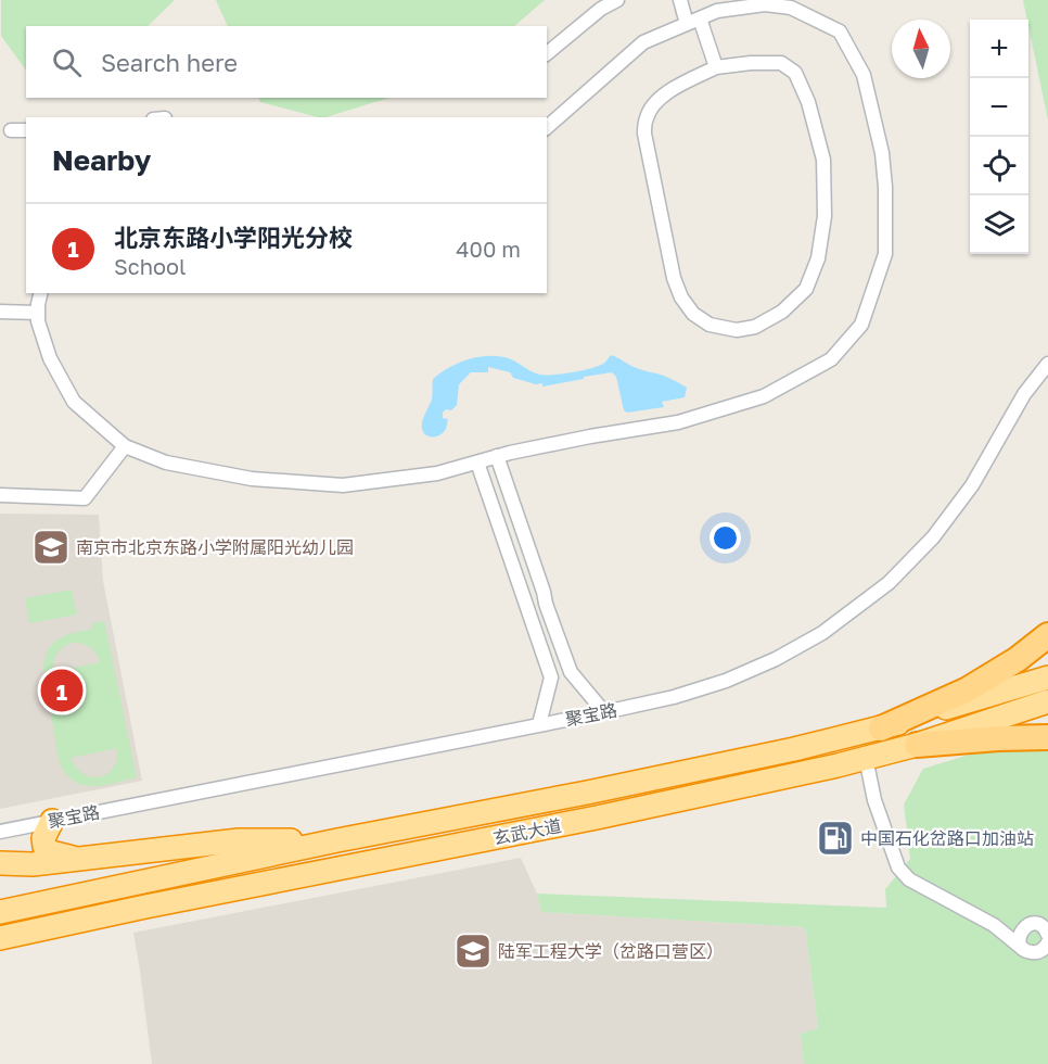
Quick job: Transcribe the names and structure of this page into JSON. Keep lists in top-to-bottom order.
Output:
{
  "streets": {
    "highway": ["玄武大道"],
    "street": ["聚宝路"]
  },
  "places": {
    "school or university": ["南京市北京东路小学附属阳光幼儿园", "陆军工程大学（岔路口营区）"],
    "fuel station": ["中国石化岔路口加油站"]
  },
  "north": "top",
  "page": {
    "map_buttons": ["+", "−"],
    "search": "Search here",
    "heading": "Nearby",
    "list": [
      {
        "mark": "1",
        "name": "北京东路小学阳光分校",
        "note": "School",
        "value": "400 m"
      }
    ],
    "pins": "1"
  }
}
